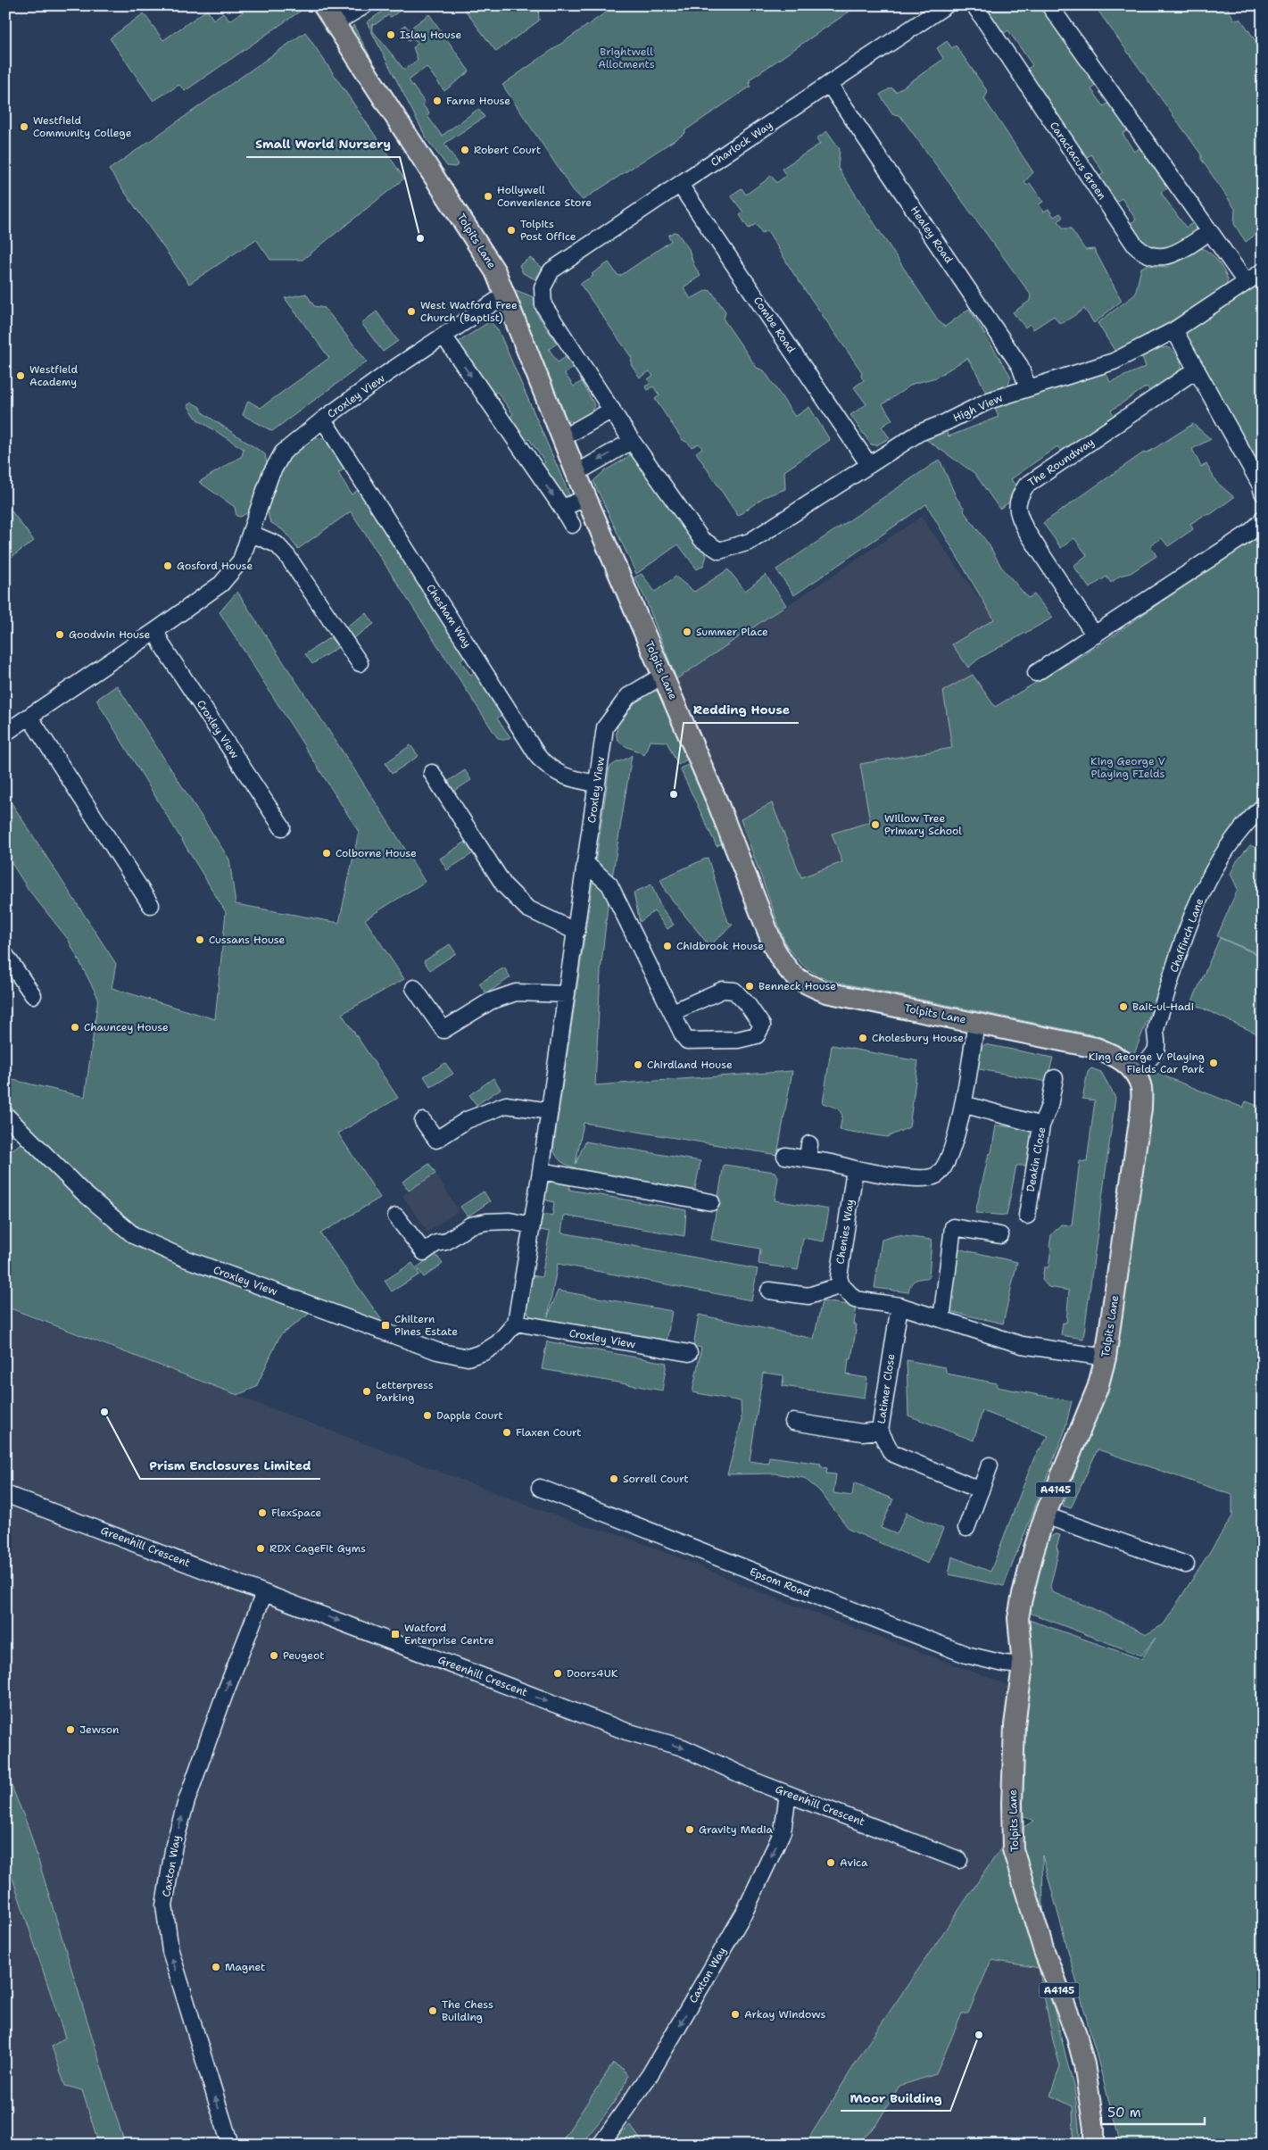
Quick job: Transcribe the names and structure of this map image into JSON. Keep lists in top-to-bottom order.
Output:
{
  "streets": {
    "main road": ["Tolpits Lane", "A4145"],
    "street": [
      "Charlock Way",
      "Caractacus Green",
      "Healey Road",
      "Combe Road",
      "Croxley View",
      "High View",
      "The Roundway",
      "Chesham Way",
      "Chaffinch Lane",
      "Deakin Close",
      "Chenies Way",
      "Latimer Close",
      "Greenhill Crescent",
      "Epsom Road",
      "Caxton Way"
    ]
  },
  "crossings": [
    ["Charlock Way", "Healey Road"],
    ["Charlock Way", "Combe Road"],
    ["Healey Road", "High View"],
    ["Tolpits Lane", "Croxley View"],
    ["Tolpits Lane", "Chaffinch Lane"],
    ["Tolpits Lane", "Epsom Road"],
    ["Combe Road", "High View"],
    ["Croxley View", "Chesham Way"],
    ["Greenhill Crescent", "Caxton Way"]
  ],
  "one_way": ["Greenhill Crescent"],
  "parks": ["Brightwell Allotments", "King George V Playing FIelds"],
  "places": {
    "other": [
      "Islay House",
      "Farne House",
      "Westfield Community College",
      "Robert Court",
      "Hollywell Convenience Store",
      "Tolpits Post Office",
      "Small World Nursery",
      "West Watford Free Church (Baptist)",
      "Westfield Academy",
      "Gosford House",
      "Summer Place",
      "Goodwin House",
      "Redding House",
      "Willow Tree Primary School",
      "Colborne House",
      "Cussans House",
      "Chidbrook House",
      "Benneck House",
      "Bait-ul-Hadi",
      "Chauncey House",
      "Cholesbury House",
      "King George V Playing Fields Car Park",
      "Chirdland House",
      "Letterpress Parking",
      "Prism Enclosures Limited",
      "Dapple Court",
      "Flaxen Court",
      "Sorrell Court",
      "FlexSpace",
      "RDX CageFit Gyms",
      "Peugeot",
      "Doors4UK",
      "Jewson",
      "Gravity Media",
      "Avica",
      "Magnet",
      "The Chess Building",
      "Arkay Windows",
      "Moor Building"
    ],
    "transit": ["Chiltern Pines Estate", "Watford Enterprise Centre"]
  },
  "scale_bar": "50 m"
}
